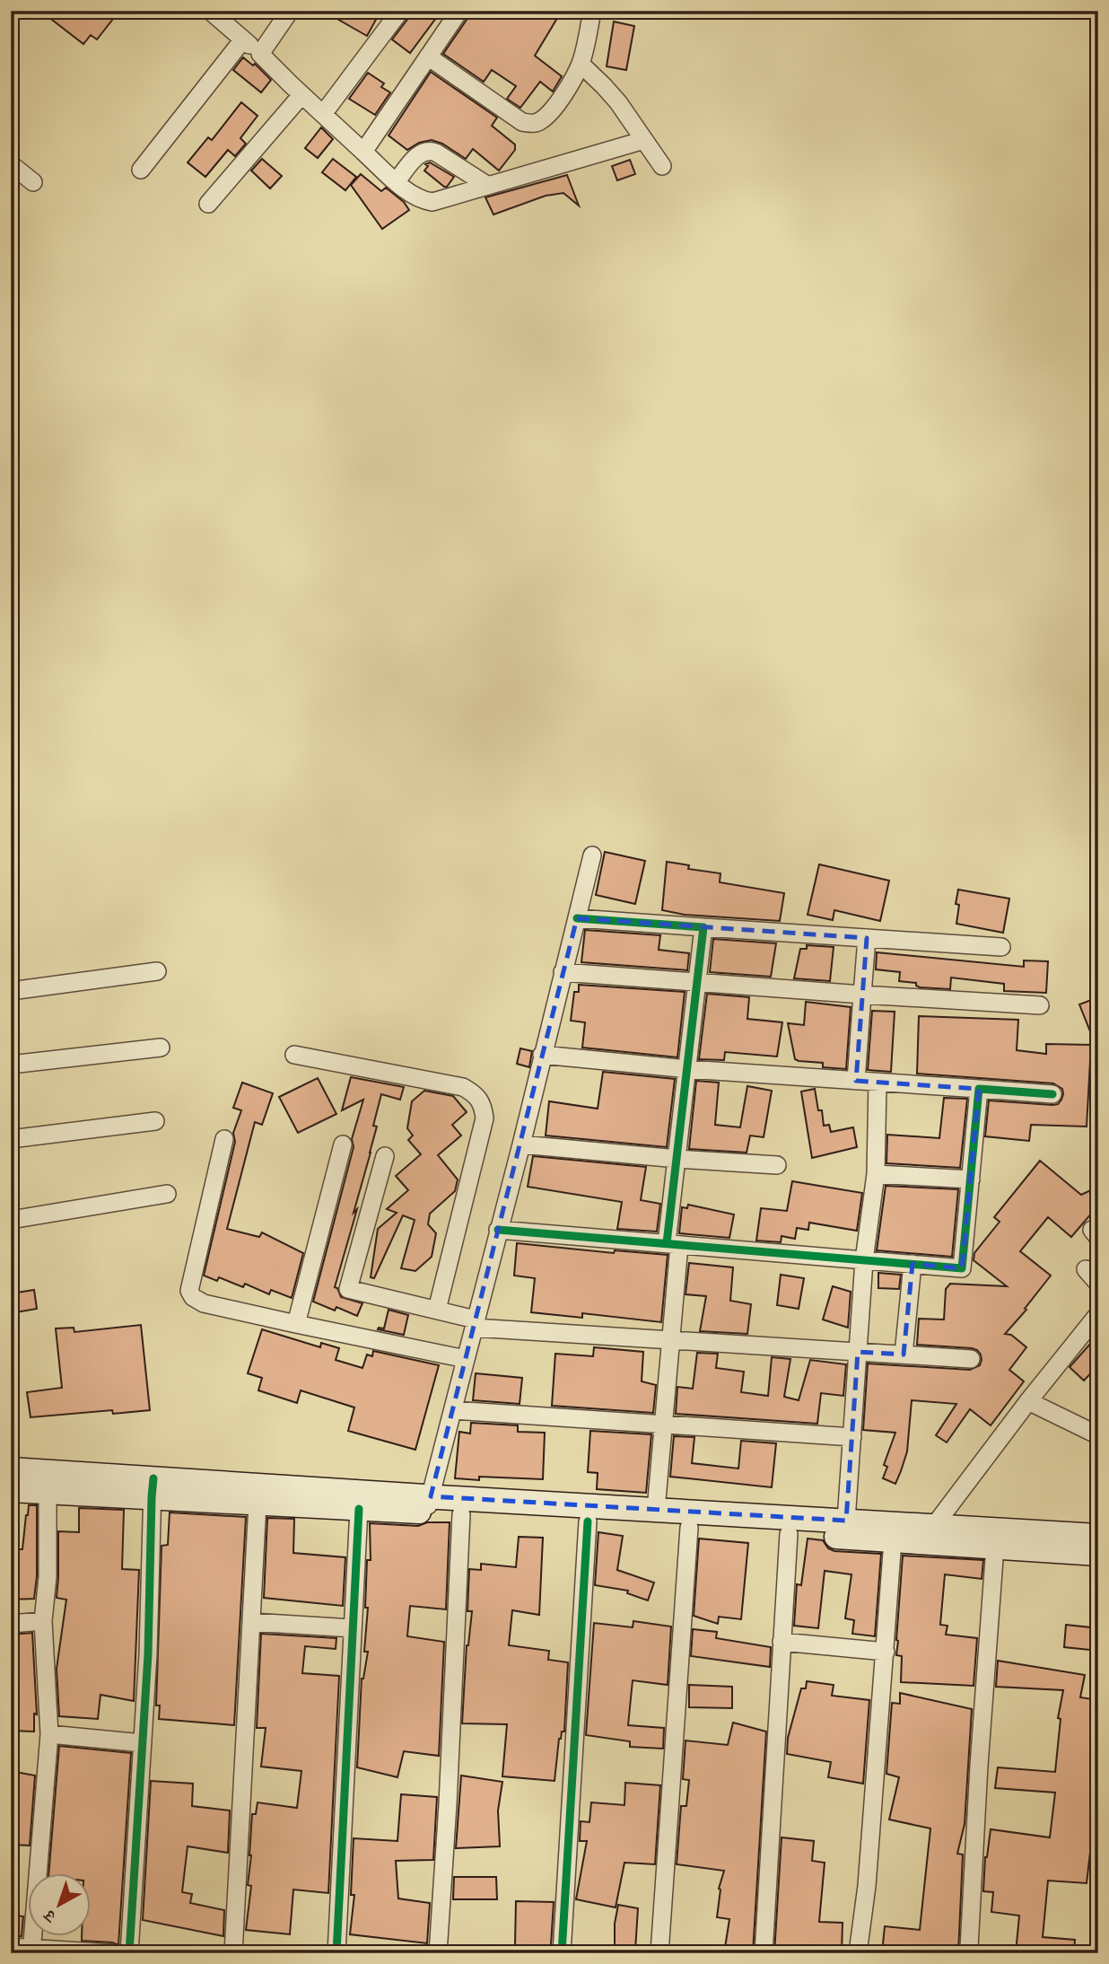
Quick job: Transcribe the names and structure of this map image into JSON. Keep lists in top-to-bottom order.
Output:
{
  "north": "bottom left"
}
